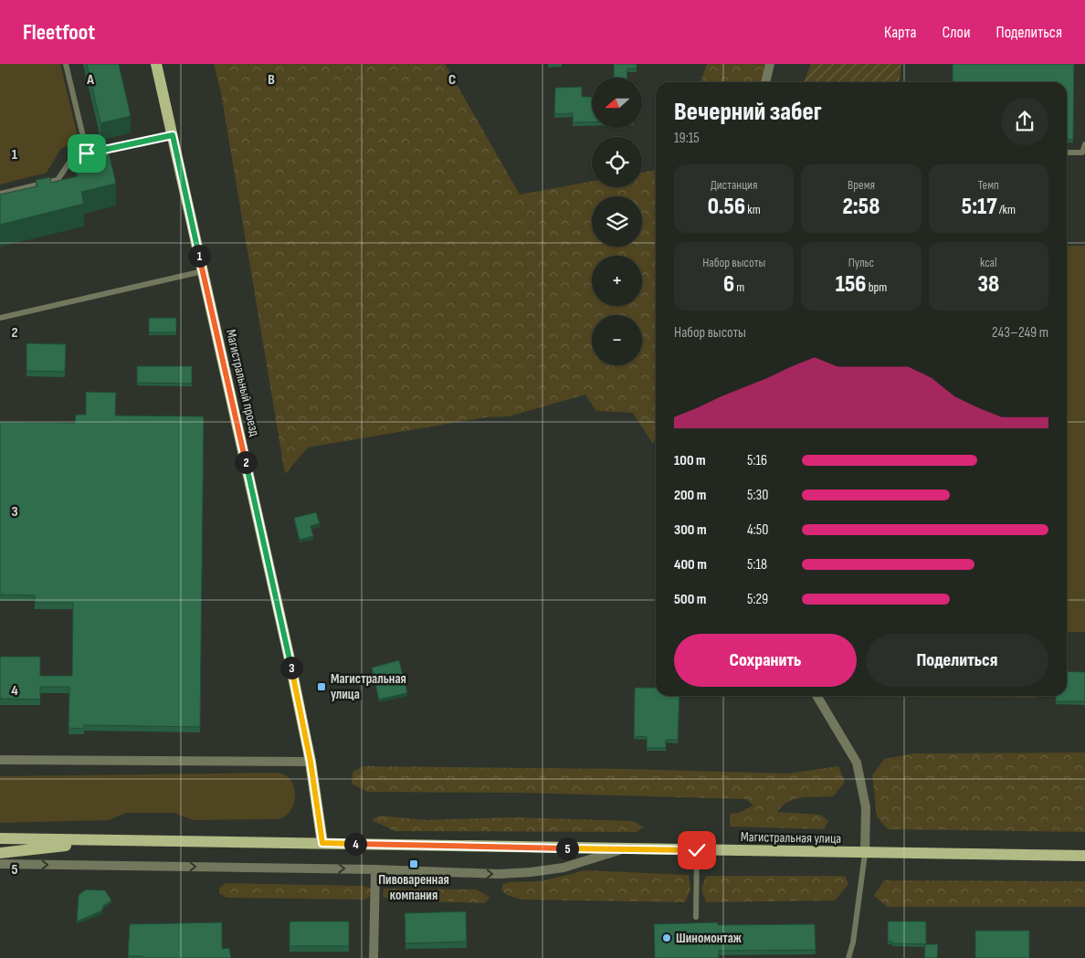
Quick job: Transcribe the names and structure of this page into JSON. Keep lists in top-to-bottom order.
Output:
{
  "streets": {
    "main road": ["Магистральный проезд", "Магистральная улица"]
  },
  "crossings": [
    ["Магистральный проезд", "Магистральная улица"]
  ],
  "places": {
    "transit": ["Магистральная улица", "Пивоваренная компания"],
    "other": ["Шиномонтаж"]
  },
  "north": "left",
  "page": {
    "header": "Fleetfoot",
    "nav": ["Карта", "Слои", "Поделиться"],
    "map_buttons": ["+", "−"],
    "heading": ["Вечерний забег", "19:15"],
    "stats": [
      ["Дистанция", "0.56 km"],
      ["Время", "2:58"],
      ["Темп", "5:17 /km"],
      ["Набор высоты", "6 m"],
      ["Пульс", "156 bpm"],
      ["kcal", "38"]
    ],
    "pins": [
      "1",
      "2",
      "3",
      "4",
      "5"
    ],
    "chart": ["Набор высоты", "243–249 m"],
    "list": [
      {
        "name": "100 m",
        "note": "5:16"
      },
      {
        "name": "200 m",
        "note": "5:30"
      },
      {
        "name": "300 m",
        "note": "4:50"
      },
      {
        "name": "400 m",
        "note": "5:18"
      },
      {
        "name": "500 m",
        "note": "5:29"
      }
    ],
    "buttons": ["Сохранить", "Поделиться"]
  },
  "grid": {
    "columns": ["A", "B", "C"],
    "rows": [
      "1",
      "2",
      "3",
      "4",
      "5"
    ]
  }
}
